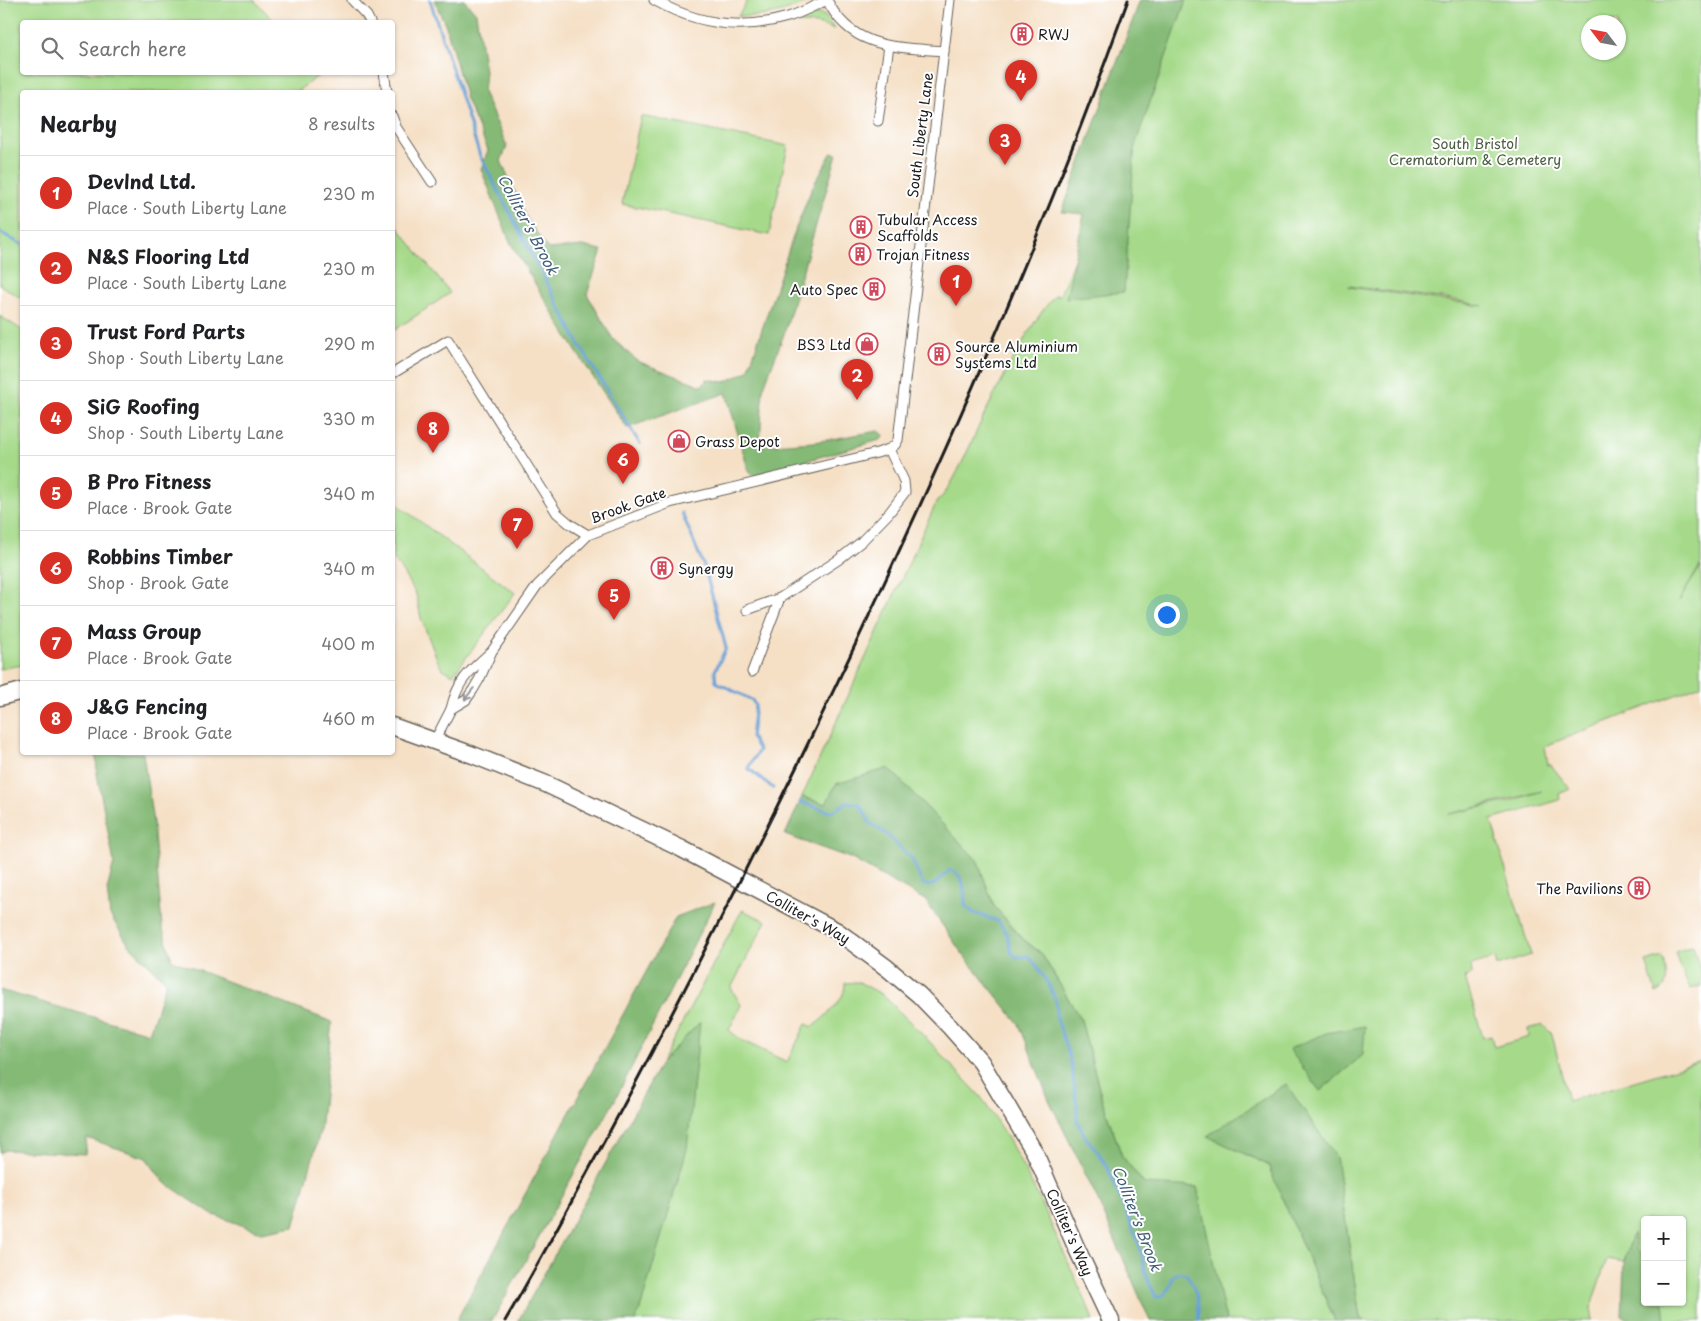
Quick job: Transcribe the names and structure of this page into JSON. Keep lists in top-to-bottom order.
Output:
{
  "streets": {
    "highway": ["Colliter's Way"],
    "street": ["South Liberty Lane", "Brook Gate"]
  },
  "crossings": [
    ["South Liberty Lane", "Brook Gate"]
  ],
  "water": ["Colliter's Brook"],
  "parks": ["South Bristol Crematorium & Cemetery"],
  "places": {
    "building": [
      "RWJ",
      "Tubular Access Scaffolds",
      "Trojan Fitness",
      "Auto Spec",
      "Source Aluminium Systems Ltd",
      "Synergy",
      "The Pavilions"
    ],
    "shop": ["BS3 Ltd", "Grass Depot"]
  },
  "north": "top left",
  "page": {
    "search": "Search here",
    "pins": [
      "4",
      "3",
      "1",
      "2",
      "8",
      "6",
      "7",
      "5"
    ],
    "heading": ["Nearby", "8 results"],
    "list": [
      {
        "mark": "1",
        "name": "Devlnd Ltd.",
        "note": "Place · South Liberty Lane",
        "value": "230 m"
      },
      {
        "mark": "2",
        "name": "N&S Flooring Ltd",
        "note": "Place · South Liberty Lane",
        "value": "230 m"
      },
      {
        "mark": "3",
        "name": "Trust Ford Parts",
        "note": "Shop · South Liberty Lane",
        "value": "290 m"
      },
      {
        "mark": "4",
        "name": "SiG Roofing",
        "note": "Shop · South Liberty Lane",
        "value": "330 m"
      },
      {
        "mark": "5",
        "name": "B Pro Fitness",
        "note": "Place · Brook Gate",
        "value": "340 m"
      },
      {
        "mark": "6",
        "name": "Robbins Timber",
        "note": "Shop · Brook Gate",
        "value": "340 m"
      },
      {
        "mark": "7",
        "name": "Mass Group",
        "note": "Place · Brook Gate",
        "value": "400 m"
      },
      {
        "mark": "8",
        "name": "J&G Fencing",
        "note": "Place · Brook Gate",
        "value": "460 m"
      }
    ],
    "map_buttons": ["+", "−"]
  }
}
